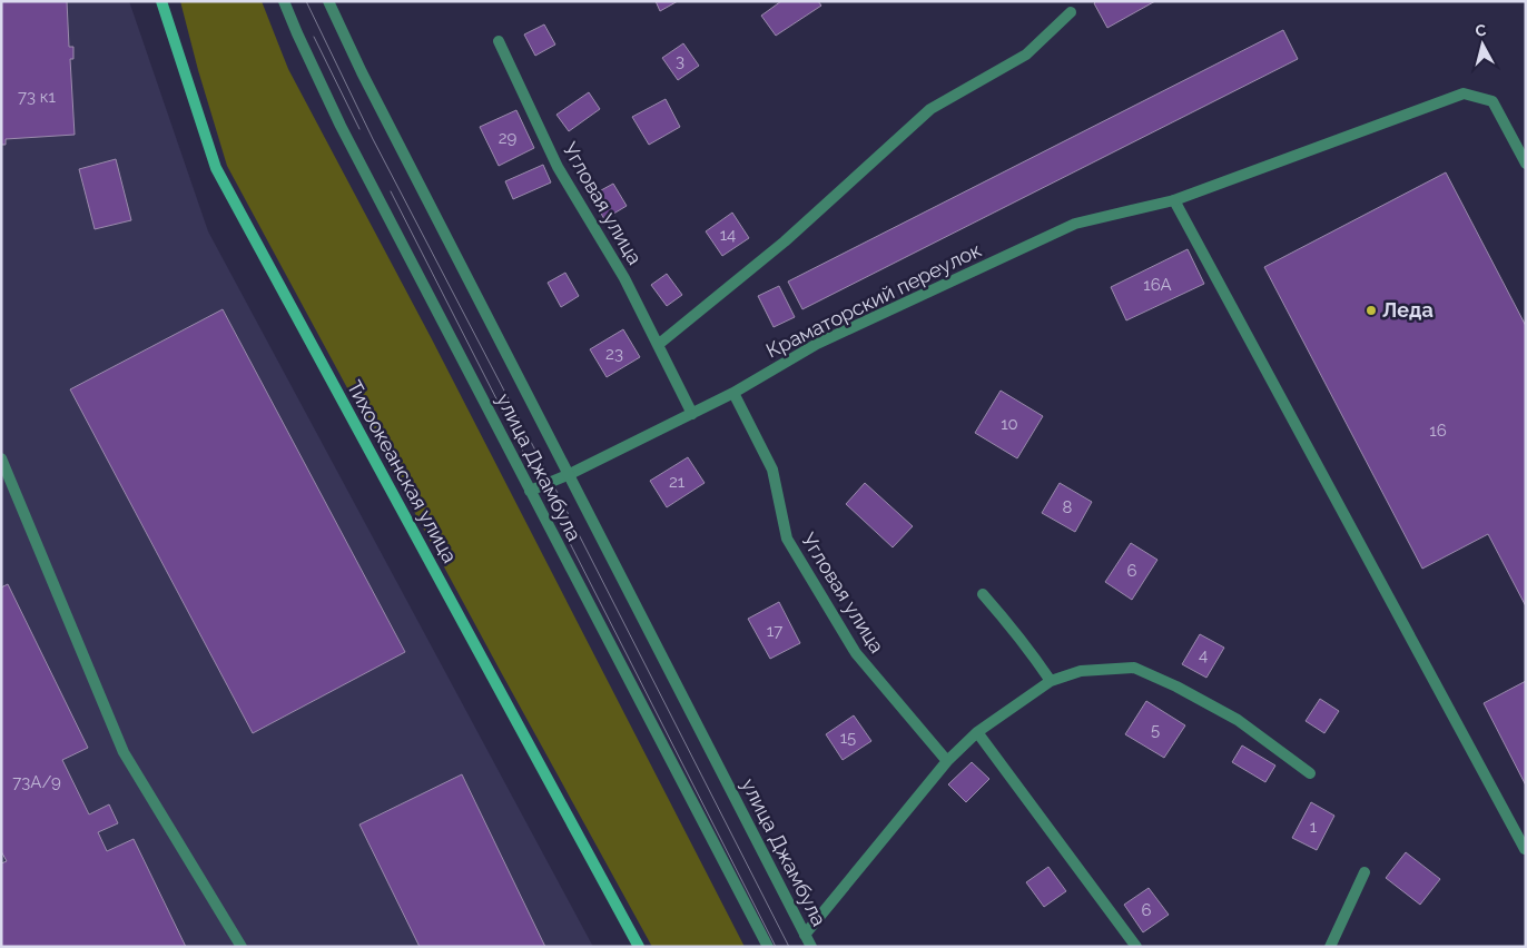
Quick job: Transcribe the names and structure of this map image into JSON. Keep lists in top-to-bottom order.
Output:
{
  "streets": {
    "main road": ["Тихоокеанская улица"],
    "street": ["Угловая улица", "Краматорский переулок", "улица Джамбула"]
  },
  "crossings": [
    ["Угловая улица", "Краматорский переулок"],
    ["Краматорский переулок", "улица Джамбула"]
  ],
  "places": ["Леда"],
  "house_numbers": [
    "3",
    "73 к1",
    "29",
    "14",
    "16А",
    "23",
    "10",
    "16",
    "21",
    "8",
    "6",
    "17",
    "4",
    "5",
    "15",
    "73А/9",
    "1",
    "6"
  ],
  "north": "top"
}
